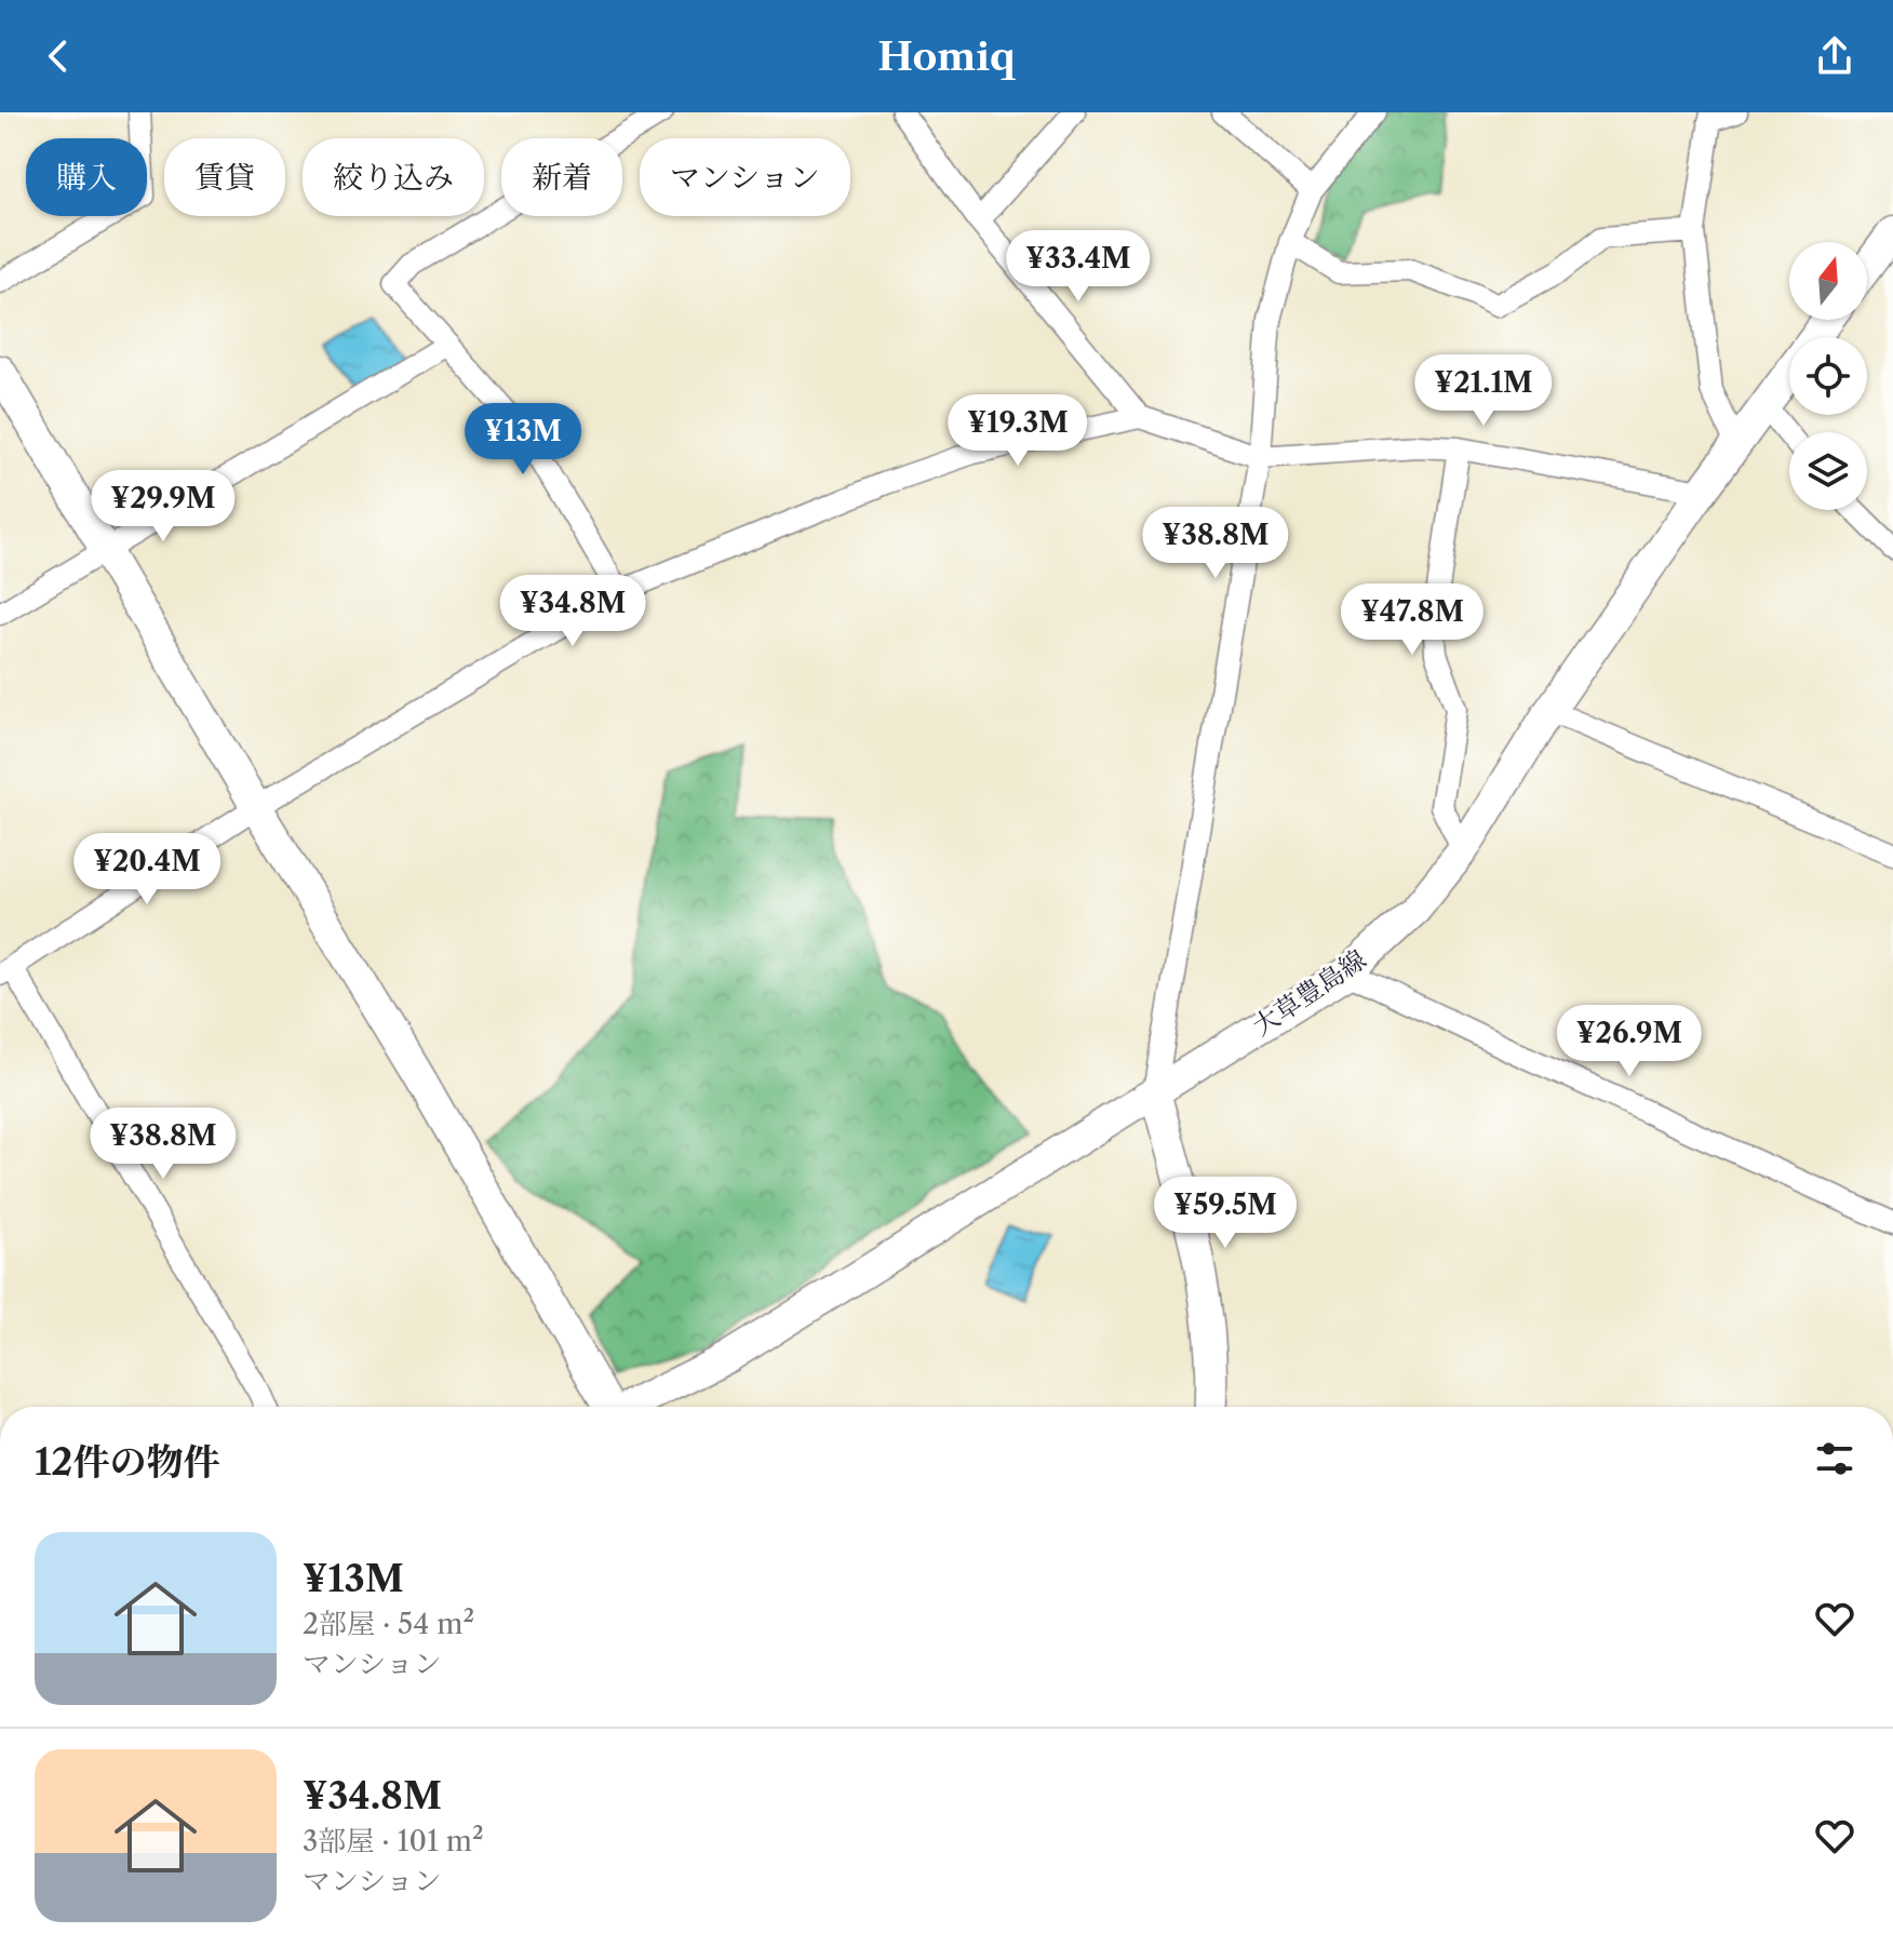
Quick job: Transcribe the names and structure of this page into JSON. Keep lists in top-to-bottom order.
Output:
{
  "streets": {
    "main road": ["大草豊島線"]
  },
  "north": "top",
  "page": {
    "header": "Homiq",
    "chip": [
      "購入",
      "賃貸",
      "絞り込み",
      "新着",
      "マンション"
    ],
    "price": [
      "¥33.4M",
      "¥21.1M",
      "¥19.3M",
      "¥13M",
      "¥29.9M",
      "¥38.8M",
      "¥34.8M",
      "¥47.8M",
      "¥20.4M",
      "¥26.9M",
      "¥38.8M",
      "¥59.5M"
    ],
    "heading": "12件の物件",
    "list": [
      {
        "name": "¥13M",
        "note": "2部屋 · 54 m² · マンション"
      },
      {
        "name": "¥34.8M",
        "note": "3部屋 · 101 m² · マンション"
      }
    ]
  }
}
